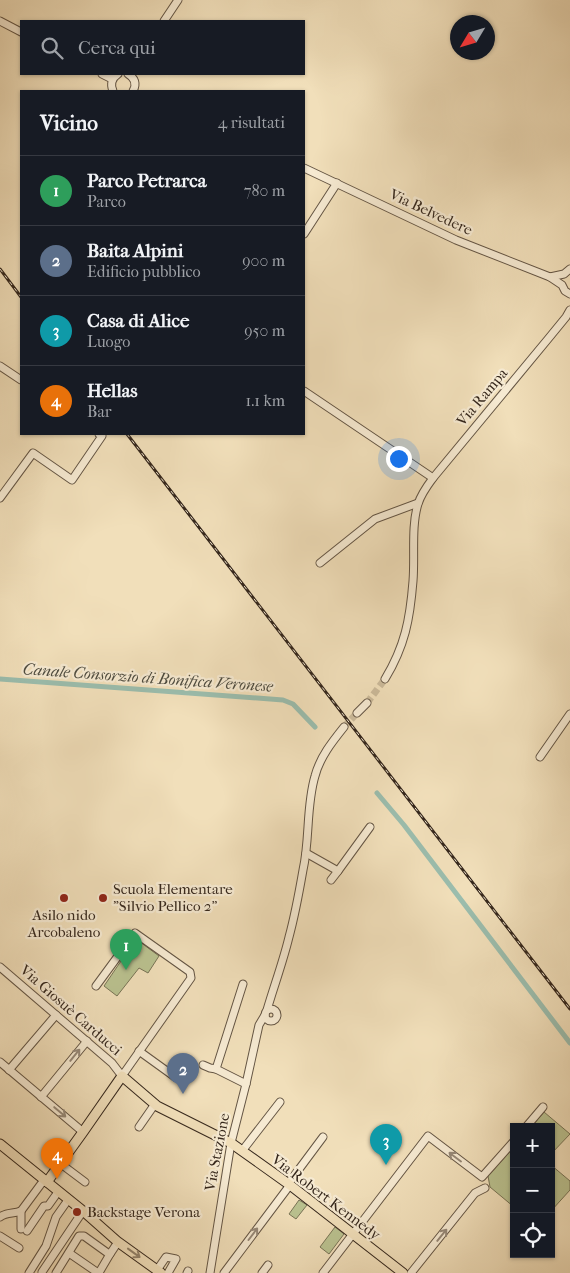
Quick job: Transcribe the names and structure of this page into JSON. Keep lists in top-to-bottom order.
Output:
{
  "streets": {
    "main road": ["Via Robert Kennedy"],
    "street": [
      "Via Belvedere",
      "Via Rampa",
      "Via Giosuè Carducci",
      "Via Stazione"
    ]
  },
  "crossings": [
    ["Via Giosuè Carducci", "Via Robert Kennedy"],
    ["Via Stazione", "Via Robert Kennedy"]
  ],
  "water": ["Canale Consorzio di Bonifica Veronese"],
  "places": ["Asilo nido Arcobaleno", "Scuola Elementare \"Silvio Pellico 2\"", "Backstage Verona"],
  "north": "bottom left",
  "page": {
    "search": "Cerca qui",
    "heading": ["Vicino", "4 risultati"],
    "list": [
      {
        "mark": "1",
        "name": "Parco Petrarca",
        "note": "Parco",
        "value": "780 m"
      },
      {
        "mark": "2",
        "name": "Baita Alpini",
        "note": "Edificio pubblico",
        "value": "900 m"
      },
      {
        "mark": "3",
        "name": "Casa di Alice",
        "note": "Luogo",
        "value": "950 m"
      },
      {
        "mark": "4",
        "name": "Hellas",
        "note": "Bar",
        "value": "1.1 km"
      }
    ],
    "pins": [
      "1",
      "2",
      "3",
      "4"
    ],
    "map_buttons": ["+", "−"]
  }
}
